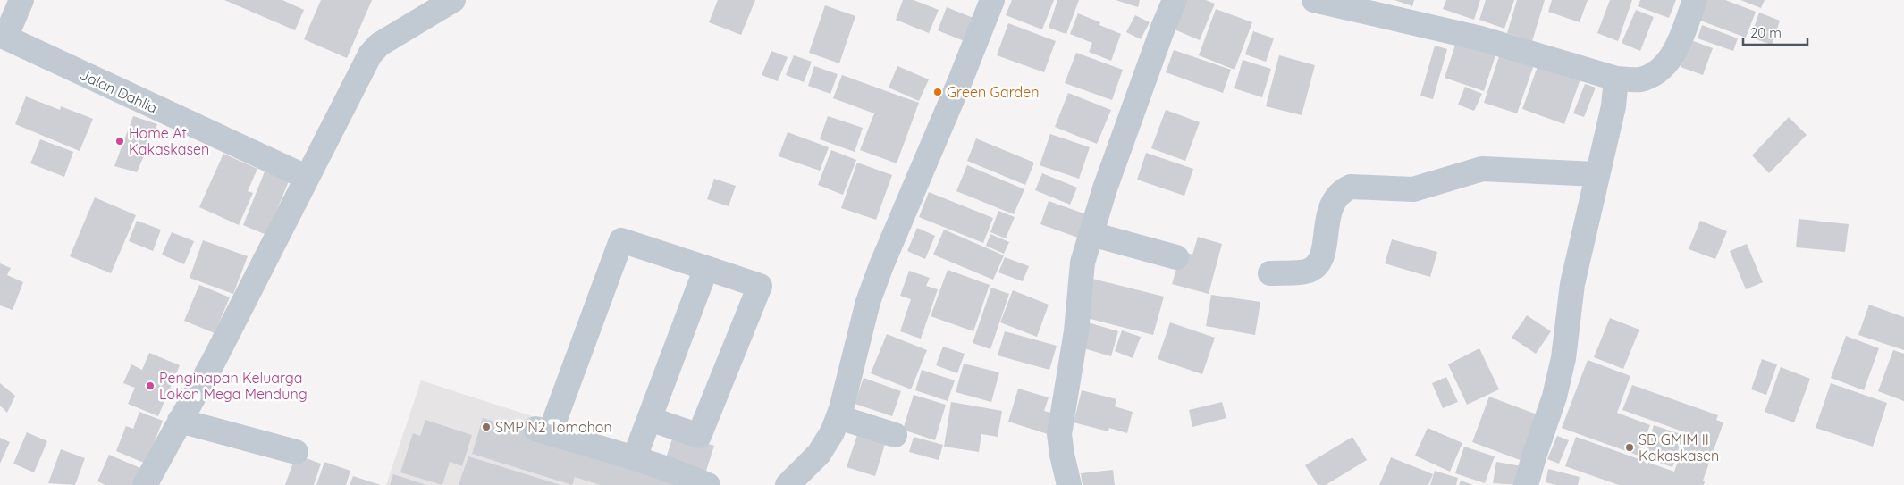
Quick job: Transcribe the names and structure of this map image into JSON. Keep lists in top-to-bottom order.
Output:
{
  "streets": {
    "street": ["Jalan Dahlia"]
  },
  "places": [
    "Green Garden",
    "Home At Kakaskasen",
    "Penginapan Keluarga Lokon Mega Mendung",
    "SMP N2 Tomohon",
    "SD GMIM II Kakaskasen"
  ],
  "scale_bar": "20 m"
}
